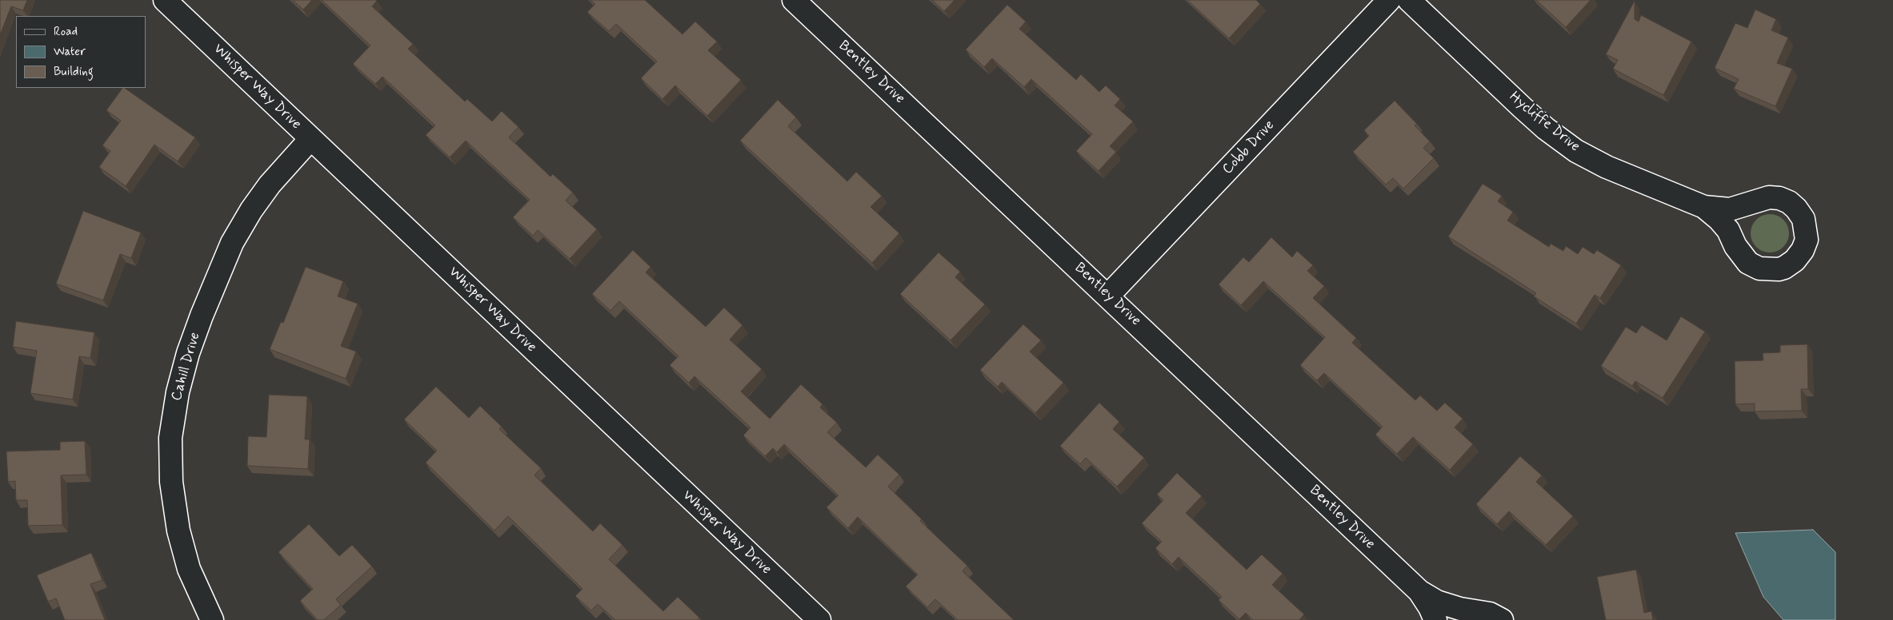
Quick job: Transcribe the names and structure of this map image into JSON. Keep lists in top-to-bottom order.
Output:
{
  "streets": {
    "street": [
      "Bentley Drive",
      "Whisper Way Drive",
      "Hycliffe Drive",
      "Cobb Drive",
      "Cahill Drive"
    ]
  },
  "crossings": [
    ["Bentley Drive", "Cobb Drive"],
    ["Whisper Way Drive", "Cahill Drive"]
  ],
  "legend": ["Road", "Water", "Building"]
}
